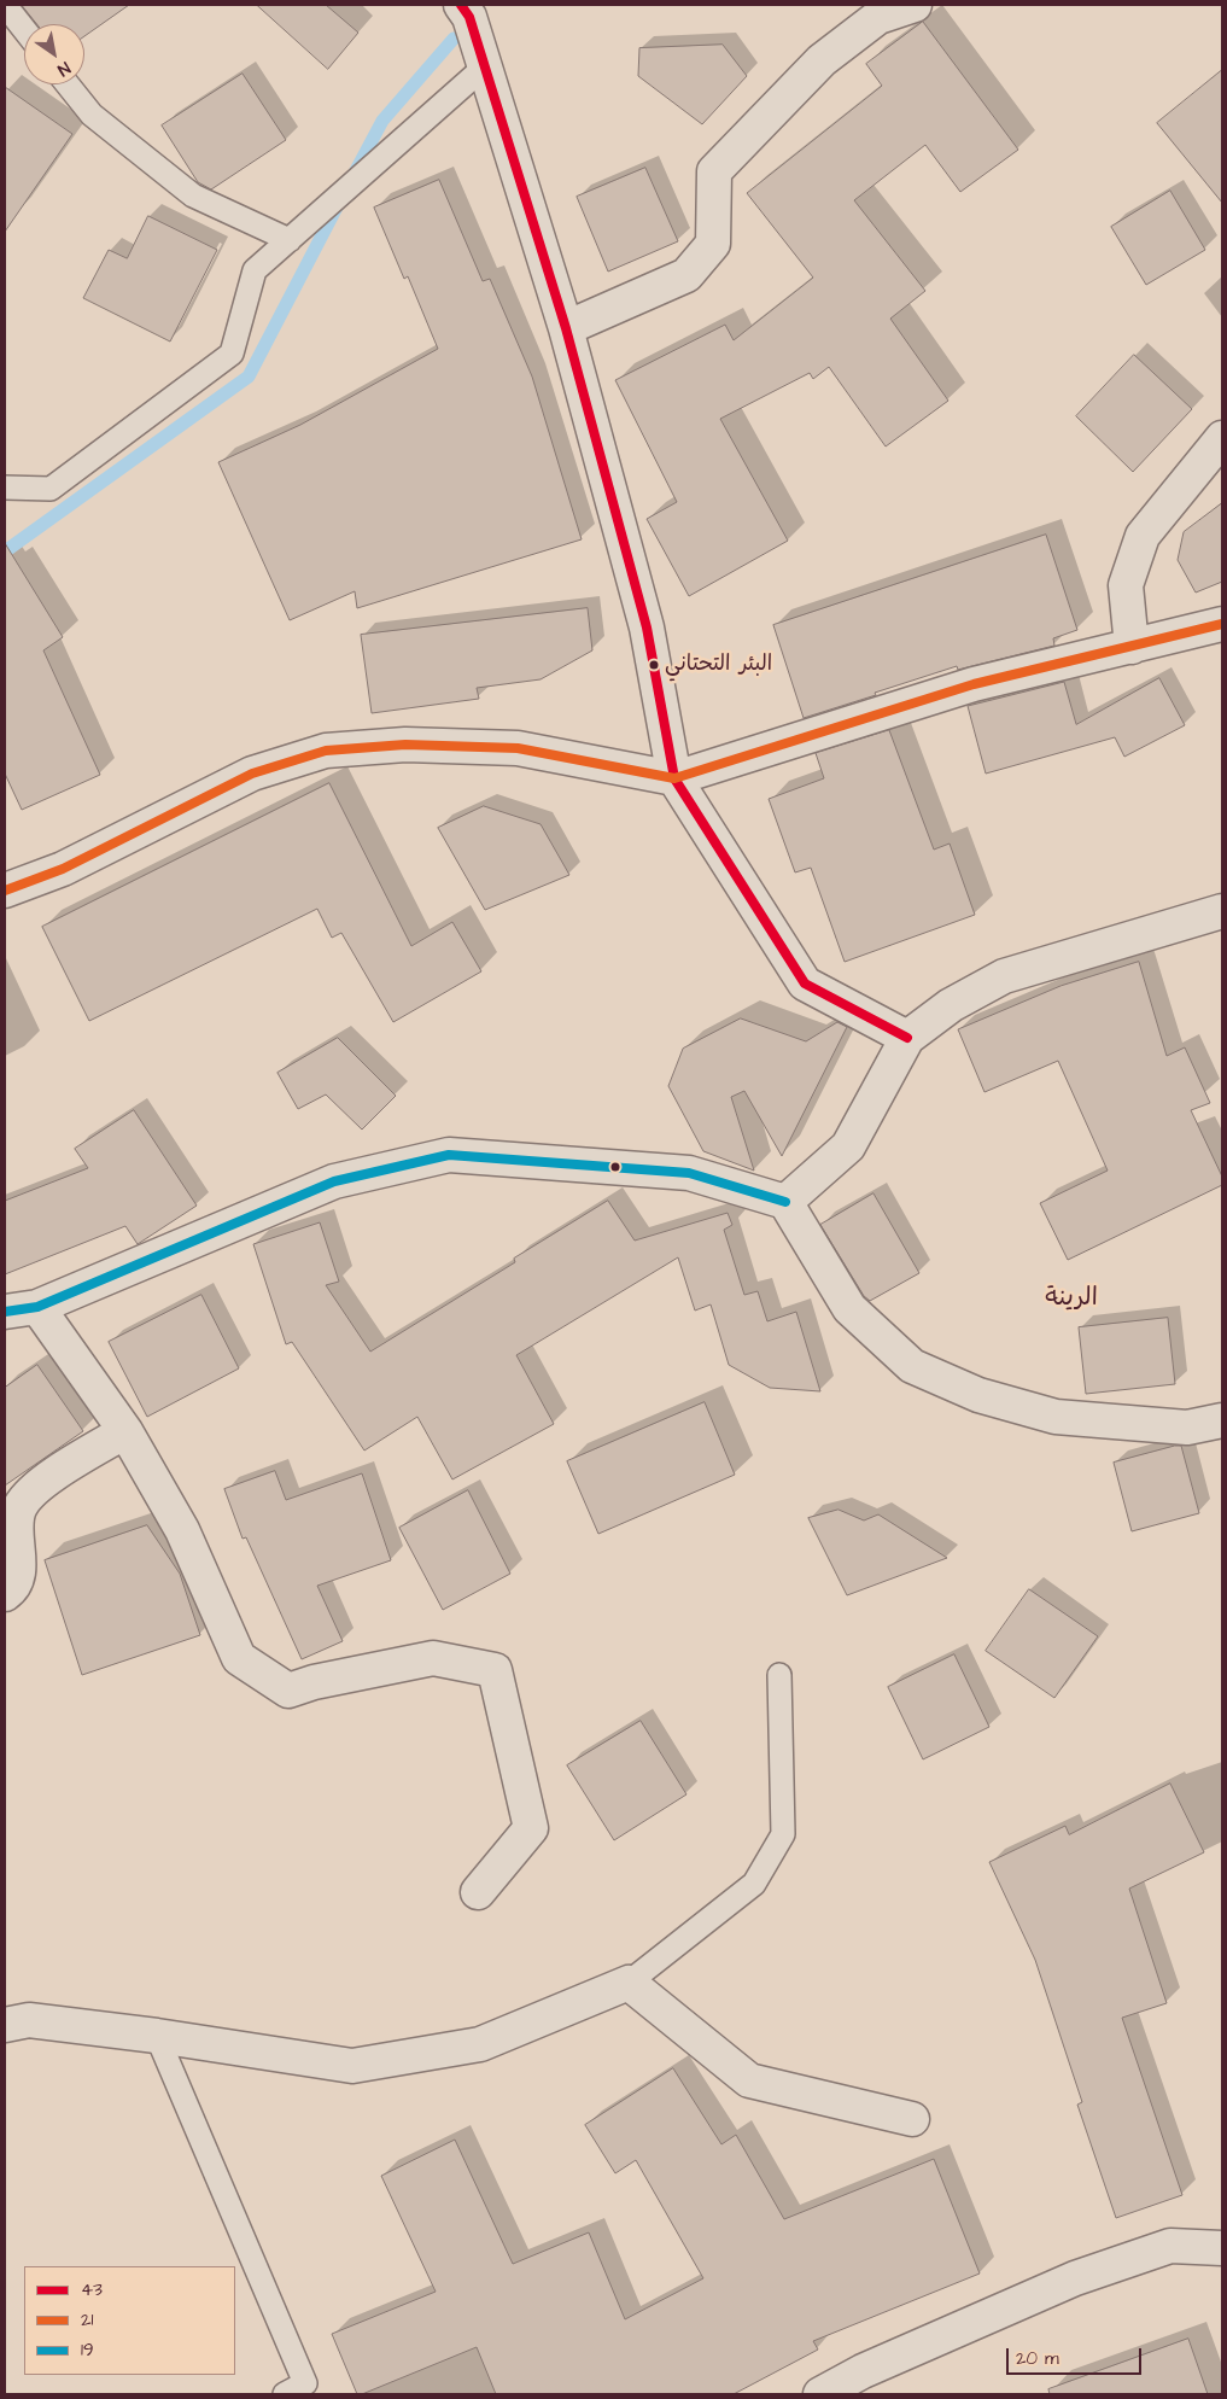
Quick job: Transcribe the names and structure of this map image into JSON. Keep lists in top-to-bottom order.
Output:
{
  "districts": ["الرينة"],
  "places": ["البئر التحتاني"],
  "lines": ["transit line 43", "transit line 21", "transit line 19"],
  "legend": ["43", "21", "19"],
  "scale_bar": "20 m",
  "north": "bottom right"
}
